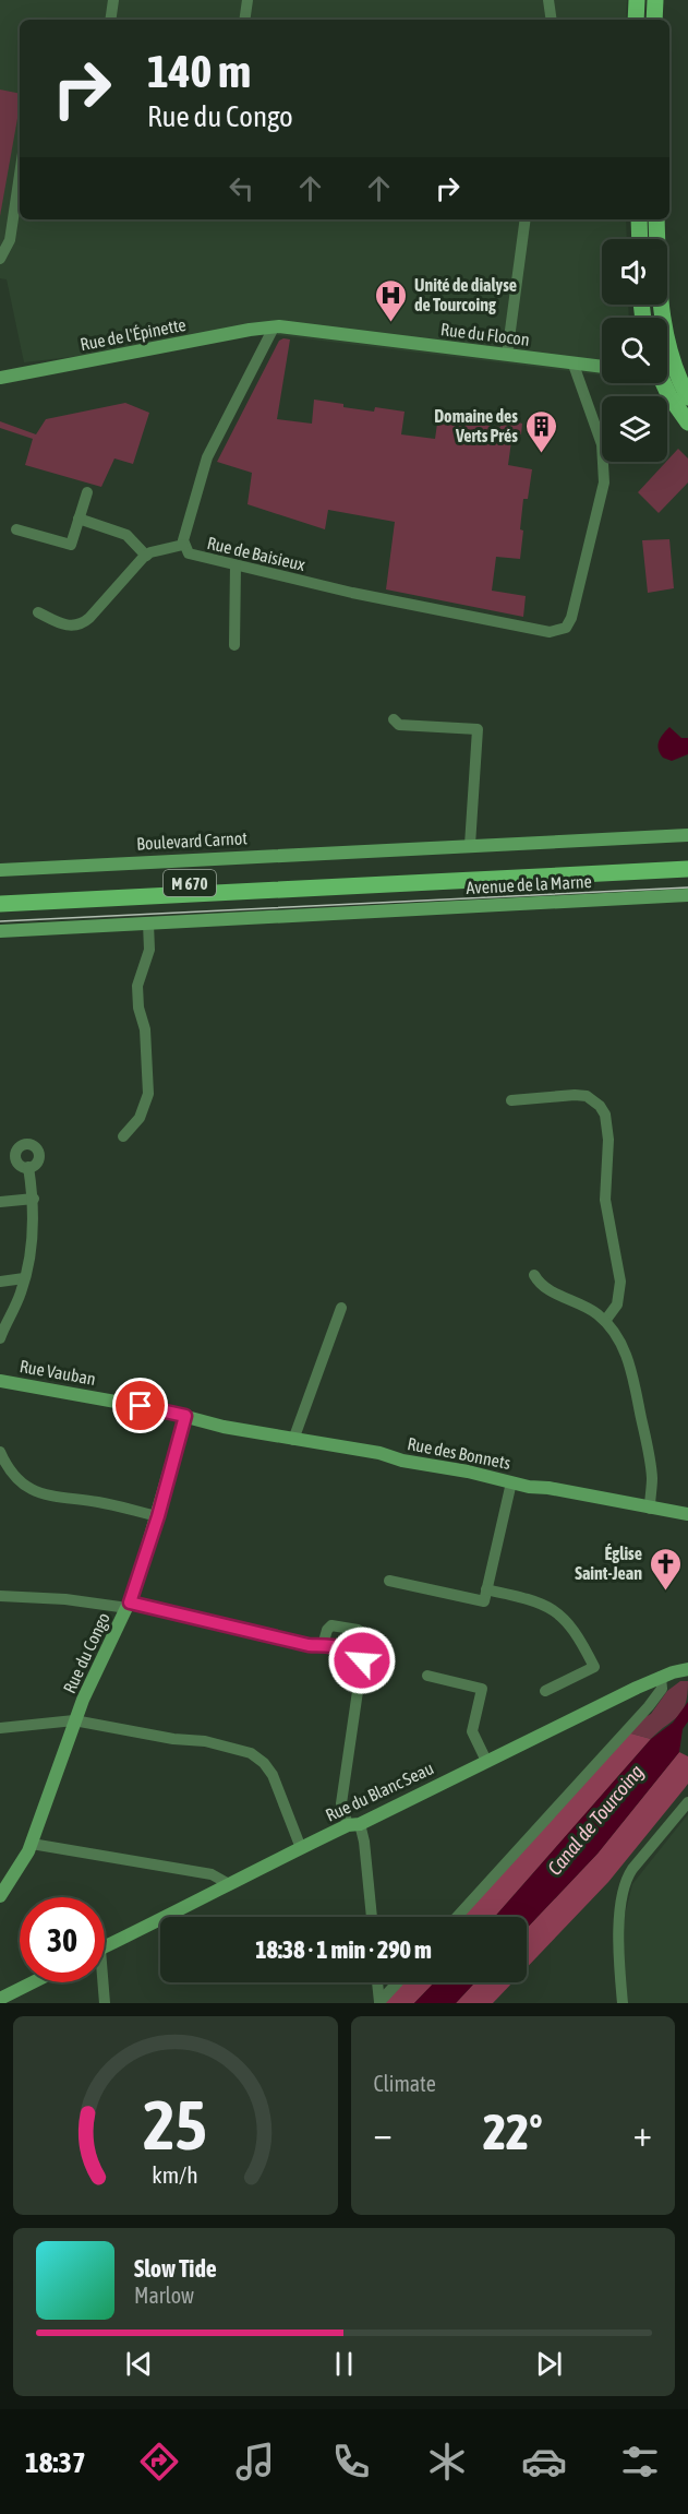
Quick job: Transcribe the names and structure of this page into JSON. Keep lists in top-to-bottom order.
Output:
{
  "streets": {
    "main road": ["M 670", "Avenue de la Marne"],
    "street": [
      "Rue de l'Épinette",
      "Rue du Flocon",
      "Rue de Baisieux",
      "Boulevard Carnot",
      "Rue Vauban",
      "Rue des Bonnets",
      "Rue du Congo",
      "Rue du Blanc Seau"
    ]
  },
  "crossings": [
    ["Rue de l'Épinette", "Rue du Flocon"],
    ["Rue de l'Épinette", "Rue de Baisieux"],
    ["Rue du Flocon", "Rue de Baisieux"],
    ["M 670", "Avenue de la Marne"],
    ["Rue Vauban", "Rue des Bonnets"],
    ["Rue Vauban", "Rue du Congo"]
  ],
  "water": ["Canal de Tourcoing"],
  "places": {
    "hospital": ["Unité de dialyse de Tourcoing"],
    "building": ["Domaine des Verts Prés"],
    "church": ["Église Saint-Jean"]
  },
  "page": {
    "turn": ["140 m", "Rue du Congo"],
    "limit": "30",
    "trip": "18:38 · 1 min · 290 m",
    "tile": "Climate",
    "heat": ["−", "22°", "+"],
    "song": ["Slow Tide", "Marlow"],
    "tabs": "18:37",
    "gauge": ["25", "km/h"]
  }
}
